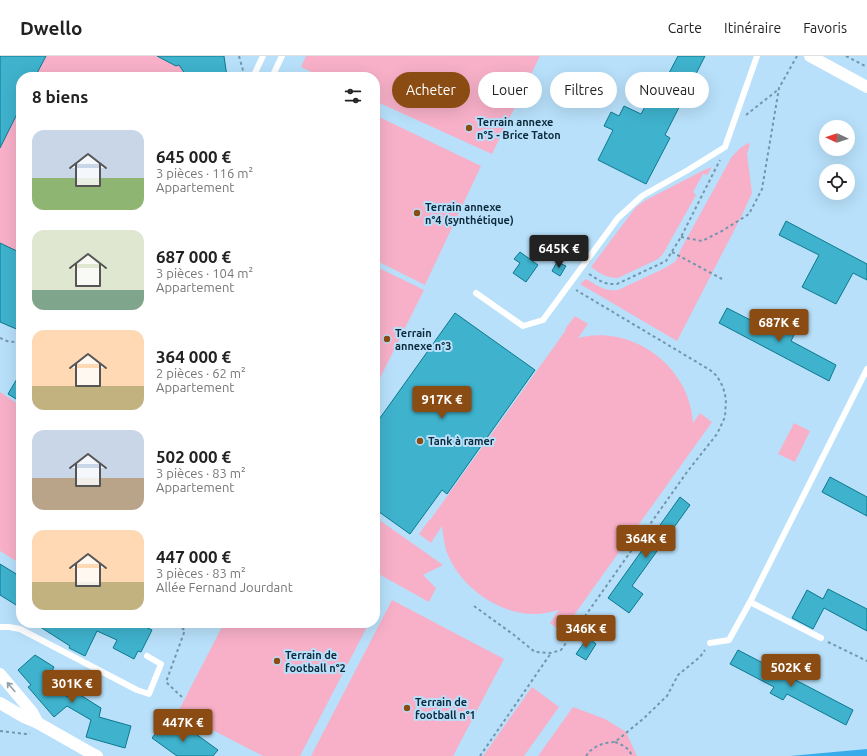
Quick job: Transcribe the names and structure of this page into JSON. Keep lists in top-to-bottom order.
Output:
{
  "places": [
    "Terrain annexe n°5 - Brice Taton",
    "Terrain annexe n°4 (synthétique)",
    "Terrain annexe n°3",
    "Tank à ramer",
    "Terrain de football n°2",
    "Terrain de football n°1"
  ],
  "north": "left",
  "page": {
    "header": "Dwello",
    "nav": ["Carte", "Itinéraire", "Favoris"],
    "chip": [
      "Acheter",
      "Louer",
      "Filtres",
      "Nouveau"
    ],
    "heading": "8 biens",
    "list": [
      {
        "name": "645 000 €",
        "note": "3 pièces · 116 m² · Appartement"
      },
      {
        "name": "687 000 €",
        "note": "3 pièces · 104 m² · Appartement"
      },
      {
        "name": "364 000 €",
        "note": "2 pièces · 62 m² · Appartement"
      },
      {
        "name": "502 000 €",
        "note": "3 pièces · 83 m² · Appartement"
      },
      {
        "name": "447 000 €",
        "note": "3 pièces · 83 m² · Allée Fernand Jourdant"
      }
    ],
    "price": [
      "645K €",
      "687K €",
      "917K €",
      "364K €",
      "346K €",
      "502K €",
      "301K €",
      "447K €"
    ]
  }
}
